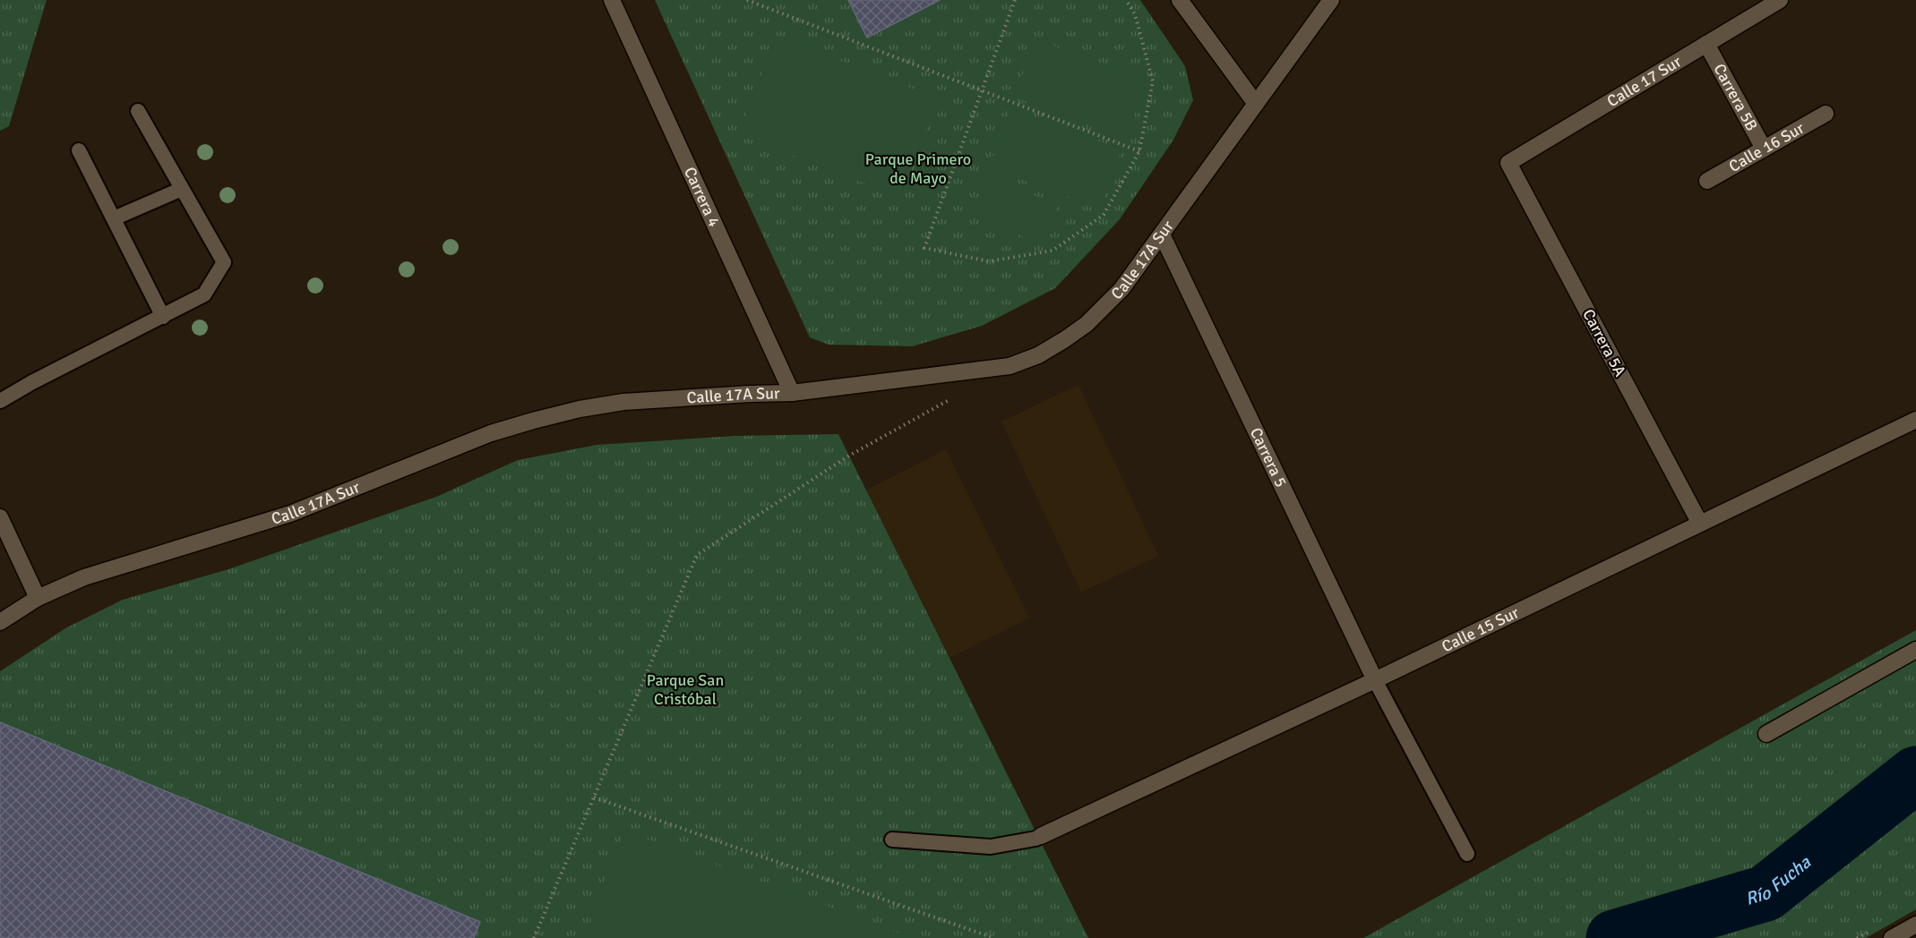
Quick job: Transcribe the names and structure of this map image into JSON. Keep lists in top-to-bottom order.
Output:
{
  "streets": {
    "street": [
      "Calle 17 Sur",
      "Carrera 5B",
      "Calle 16 Sur",
      "Carrera 4",
      "Calle 17A Sur",
      "Carrera 5A",
      "Carrera 5",
      "Calle 15 Sur"
    ]
  },
  "crossings": [
    ["Calle 17 Sur", "Carrera 5B"],
    ["Calle 17 Sur", "Carrera 5A"],
    ["Carrera 5B", "Calle 16 Sur"],
    ["Carrera 4", "Calle 17A Sur"],
    ["Calle 17A Sur", "Carrera 5"],
    ["Carrera 5A", "Calle 15 Sur"],
    ["Carrera 5", "Calle 15 Sur"]
  ],
  "water": ["Río Fucha"],
  "parks": ["Parque Primero de Mayo", "Parque San Cristóbal"]
}
